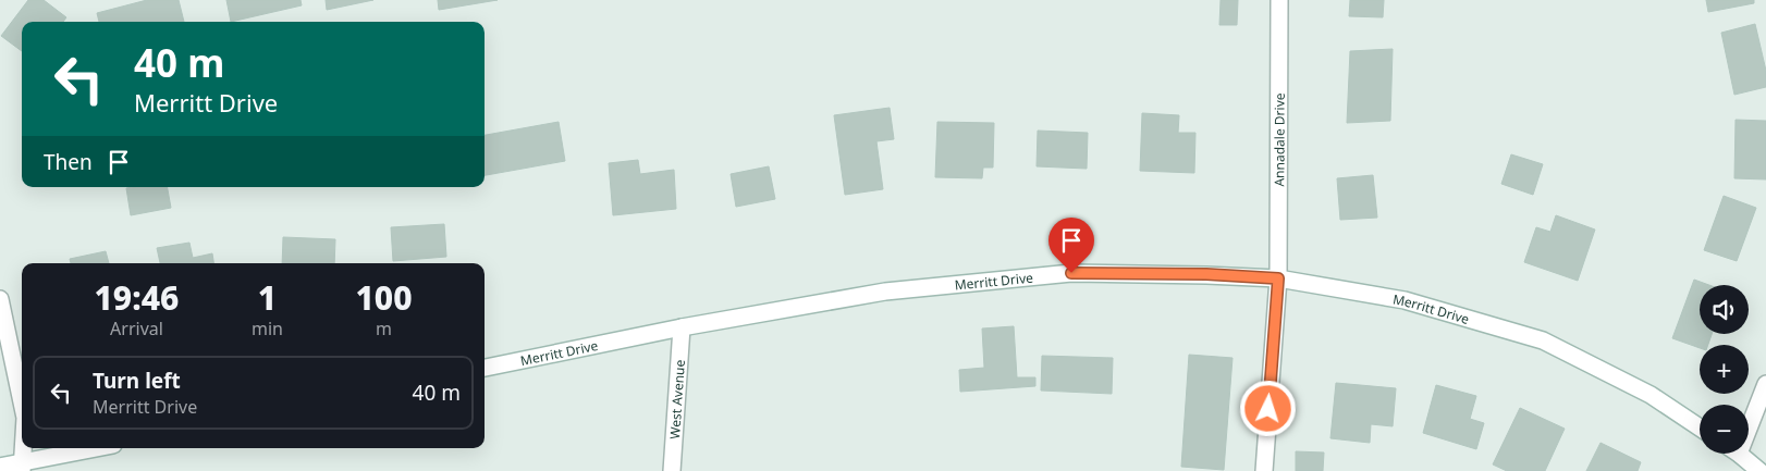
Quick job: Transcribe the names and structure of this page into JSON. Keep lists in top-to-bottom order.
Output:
{
  "streets": {
    "main road": ["Annadale Drive", "Merritt Drive", "West Avenue"]
  },
  "crossings": [
    ["Annadale Drive", "Merritt Drive"],
    ["Merritt Drive", "West Avenue"]
  ],
  "page": {
    "turn": ["40 m", "Merritt Drive"],
    "then": "Then",
    "eta": [
      "19:46",
      "Arrival",
      "1",
      "min",
      "100",
      "m"
    ],
    "map_buttons": ["+", "−"],
    "list": [
      {
        "name": "Turn left",
        "note": "Merritt Drive",
        "value": "40 m"
      }
    ]
  }
}
